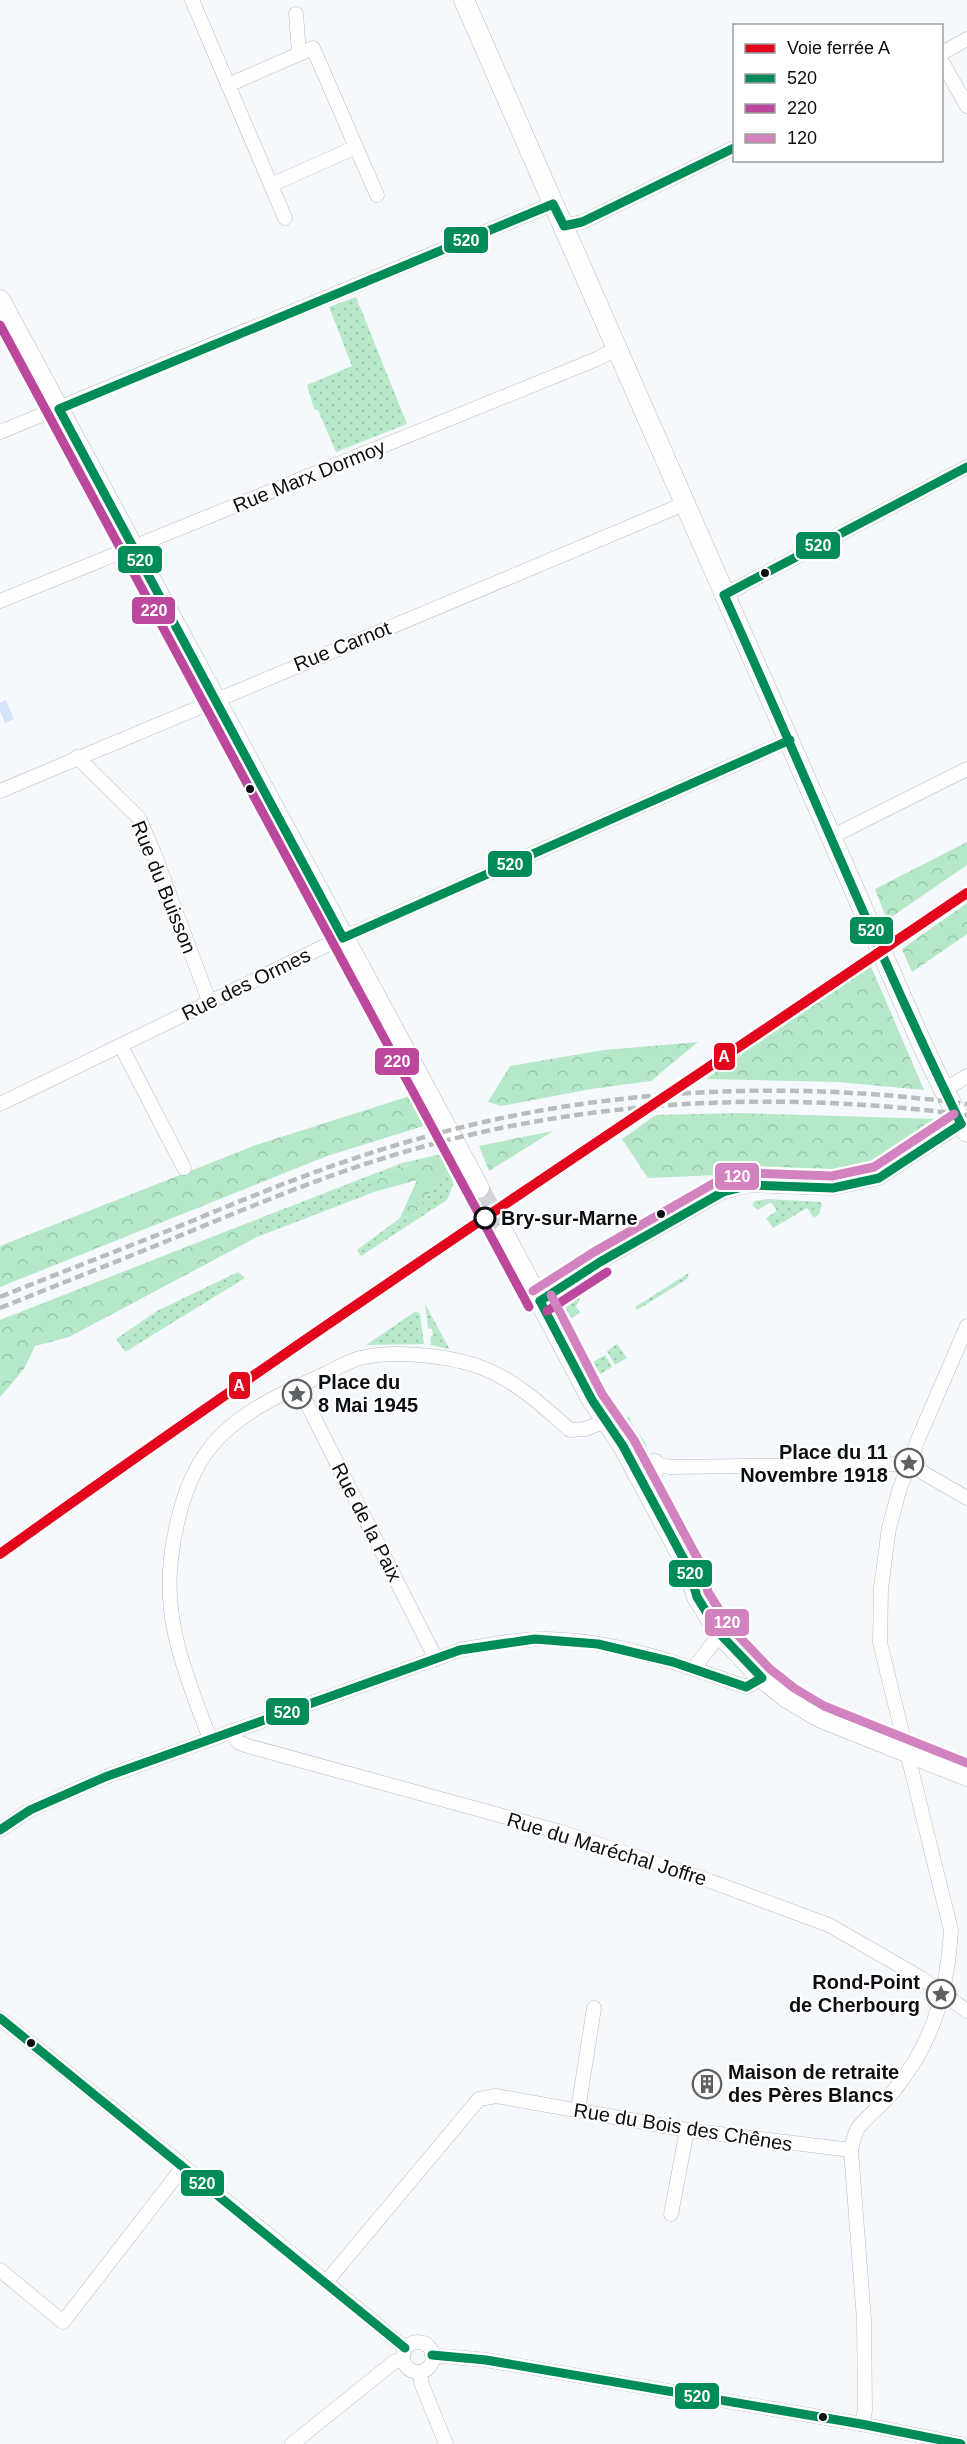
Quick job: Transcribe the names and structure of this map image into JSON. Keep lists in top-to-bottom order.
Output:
{
  "streets": {
    "street": [
      "Rue Marx Dormoy",
      "Rue Carnot",
      "Rue du Buisson",
      "Rue des Ormes",
      "Rue de la Paix",
      "Rue du Maréchal Joffre",
      "Rue du Bois des Chênes"
    ]
  },
  "crossings": [
    ["Rue Carnot", "Rue du Buisson"],
    ["Rue du Buisson", "Rue des Ormes"]
  ],
  "places": {
    "other": ["Bry-sur-Marne"],
    "place": ["Place du 8 Mai 1945", "Place du 11 Novembre 1918", "Rond-Point de Cherbourg"],
    "building": ["Maison de retraite des Pères Blancs"]
  },
  "lines": [
    "transit line 520",
    "transit line 220",
    "rail line A",
    "transit line 120"
  ],
  "legend": [
    "Voie ferrée A",
    "520",
    "220",
    "120"
  ]
}
